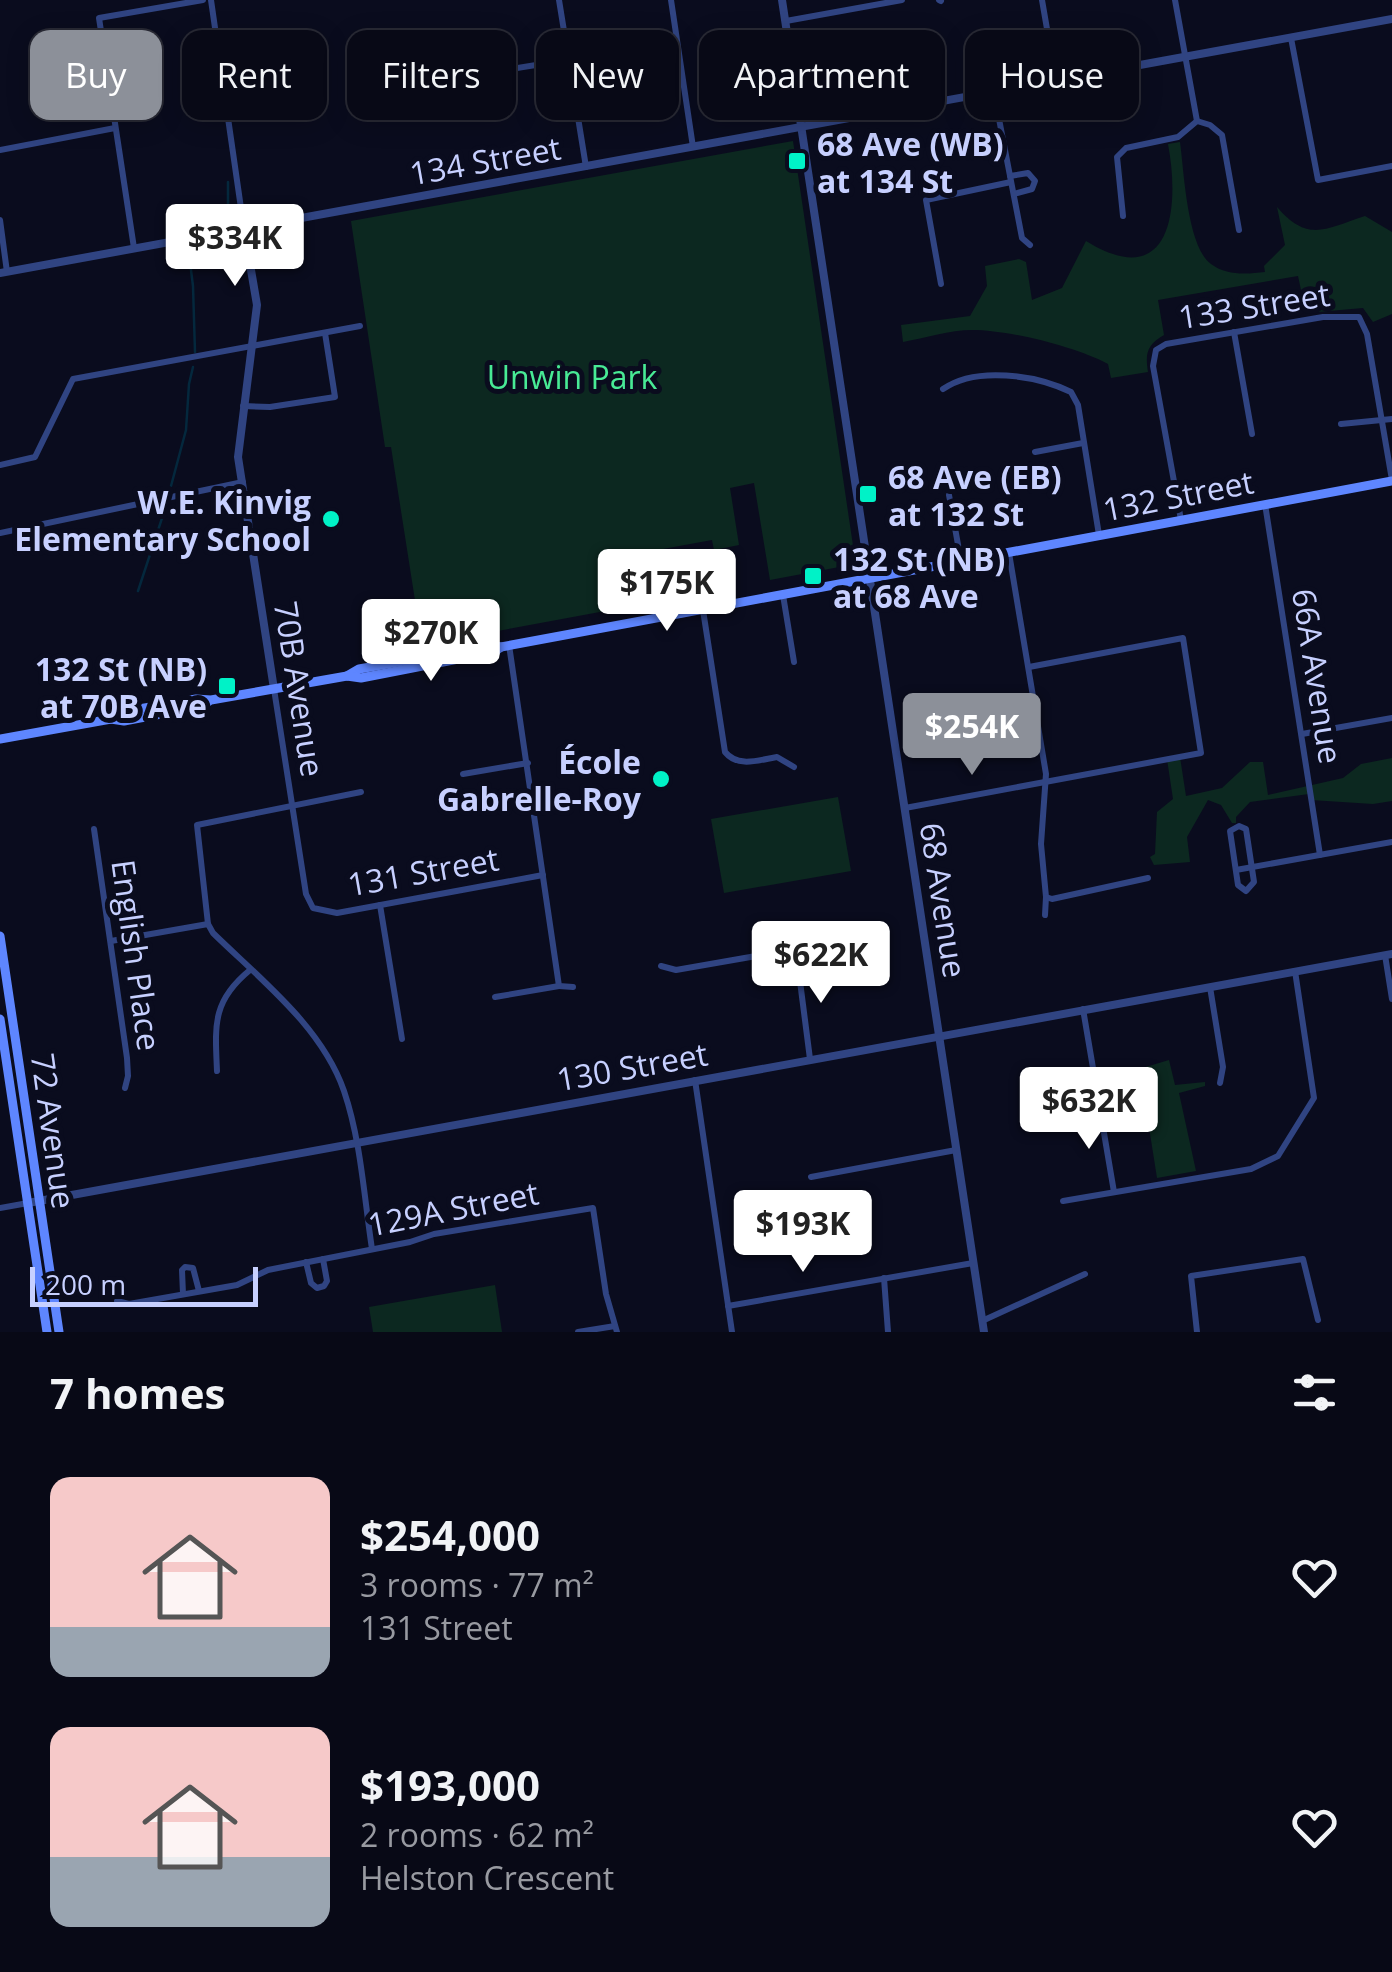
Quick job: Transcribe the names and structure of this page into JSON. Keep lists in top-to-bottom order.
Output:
{
  "streets": {
    "main road": ["132 Street", "72 Avenue"],
    "street": [
      "134 Street",
      "133 Street",
      "66A Avenue",
      "70B Avenue",
      "131 Street",
      "68 Avenue",
      "English Place",
      "130 Street",
      "129A Street"
    ]
  },
  "crossings": [
    ["134 Street", "70B Avenue"],
    ["134 Street", "68 Avenue"],
    ["133 Street", "132 Street"],
    ["132 Street", "66A Avenue"],
    ["132 Street", "70B Avenue"],
    ["132 Street", "68 Avenue"],
    ["70B Avenue", "131 Street"],
    ["68 Avenue", "130 Street"],
    ["130 Street", "72 Avenue"]
  ],
  "parks": ["Unwin Park"],
  "places": {
    "transit": [
      "68 Ave (WB) at 134 St",
      "68 Ave (EB) at 132 St",
      "132 St (NB) at 68 Ave",
      "132 St (NB) at 70B Ave"
    ],
    "other": ["W.E. Kinvig Elementary School", "École Gabrelle-Roy"]
  },
  "scale_bar": "200 m",
  "page": {
    "chip": [
      "Buy",
      "Rent",
      "Filters",
      "New",
      "Apartment",
      "House"
    ],
    "price": [
      "$334K",
      "$175K",
      "$270K",
      "$254K",
      "$622K",
      "$632K",
      "$193K"
    ],
    "scale": "200 m",
    "heading": "7 homes",
    "list": [
      {
        "name": "$254,000",
        "note": "3 rooms · 77 m² · 131 Street"
      },
      {
        "name": "$193,000",
        "note": "2 rooms · 62 m² · Helston Crescent"
      }
    ]
  }
}
